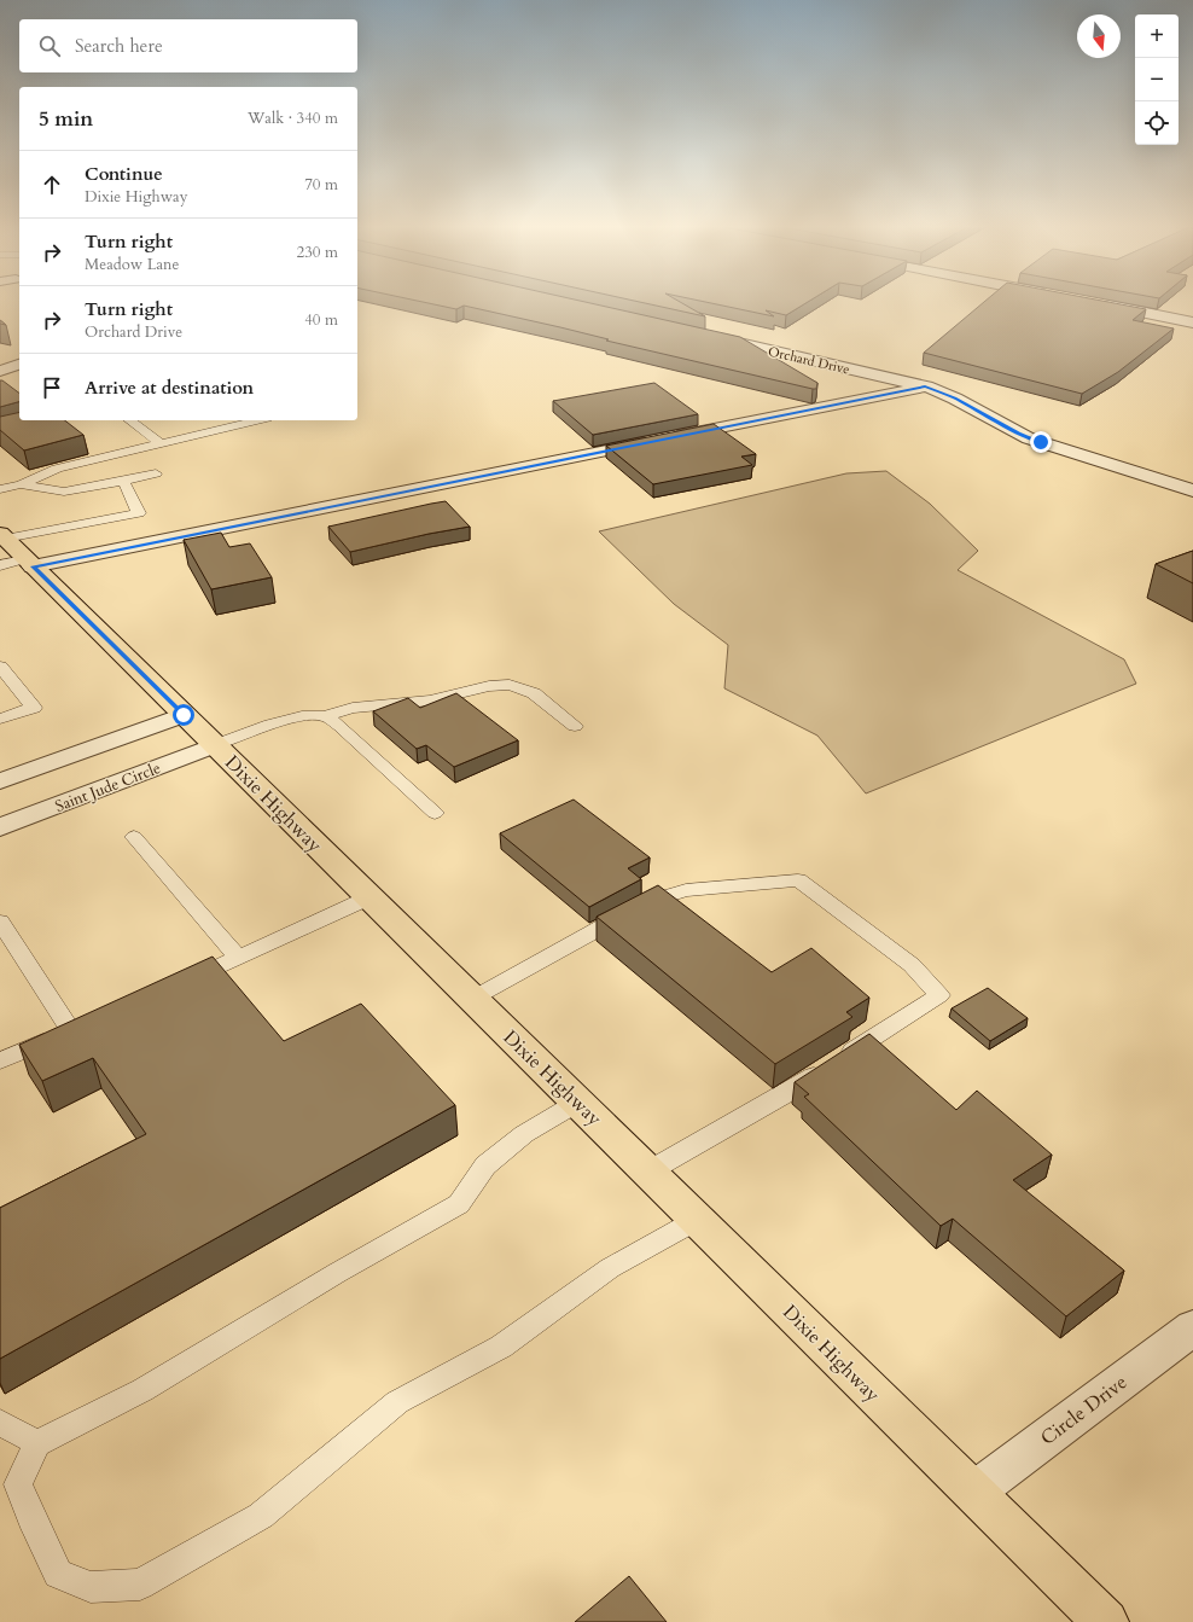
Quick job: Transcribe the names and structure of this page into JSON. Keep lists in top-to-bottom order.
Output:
{
  "streets": {
    "main road": ["Dixie Highway"],
    "street": ["Orchard Drive", "Saint Jude Circle", "Circle Drive"]
  },
  "crossings": [
    ["Saint Jude Circle", "Dixie Highway"],
    ["Dixie Highway", "Circle Drive"]
  ],
  "north": "bottom",
  "page": {
    "map_buttons": ["+", "−"],
    "search": "Search here",
    "heading": ["5 min", "Walk · 340 m"],
    "list": [
      ["Continue", "Dixie Highway", "70 m"],
      ["Turn right", "Meadow Lane", "230 m"],
      ["Turn right", "Orchard Drive", "40 m"],
      "Arrive at destination"
    ]
  }
}
